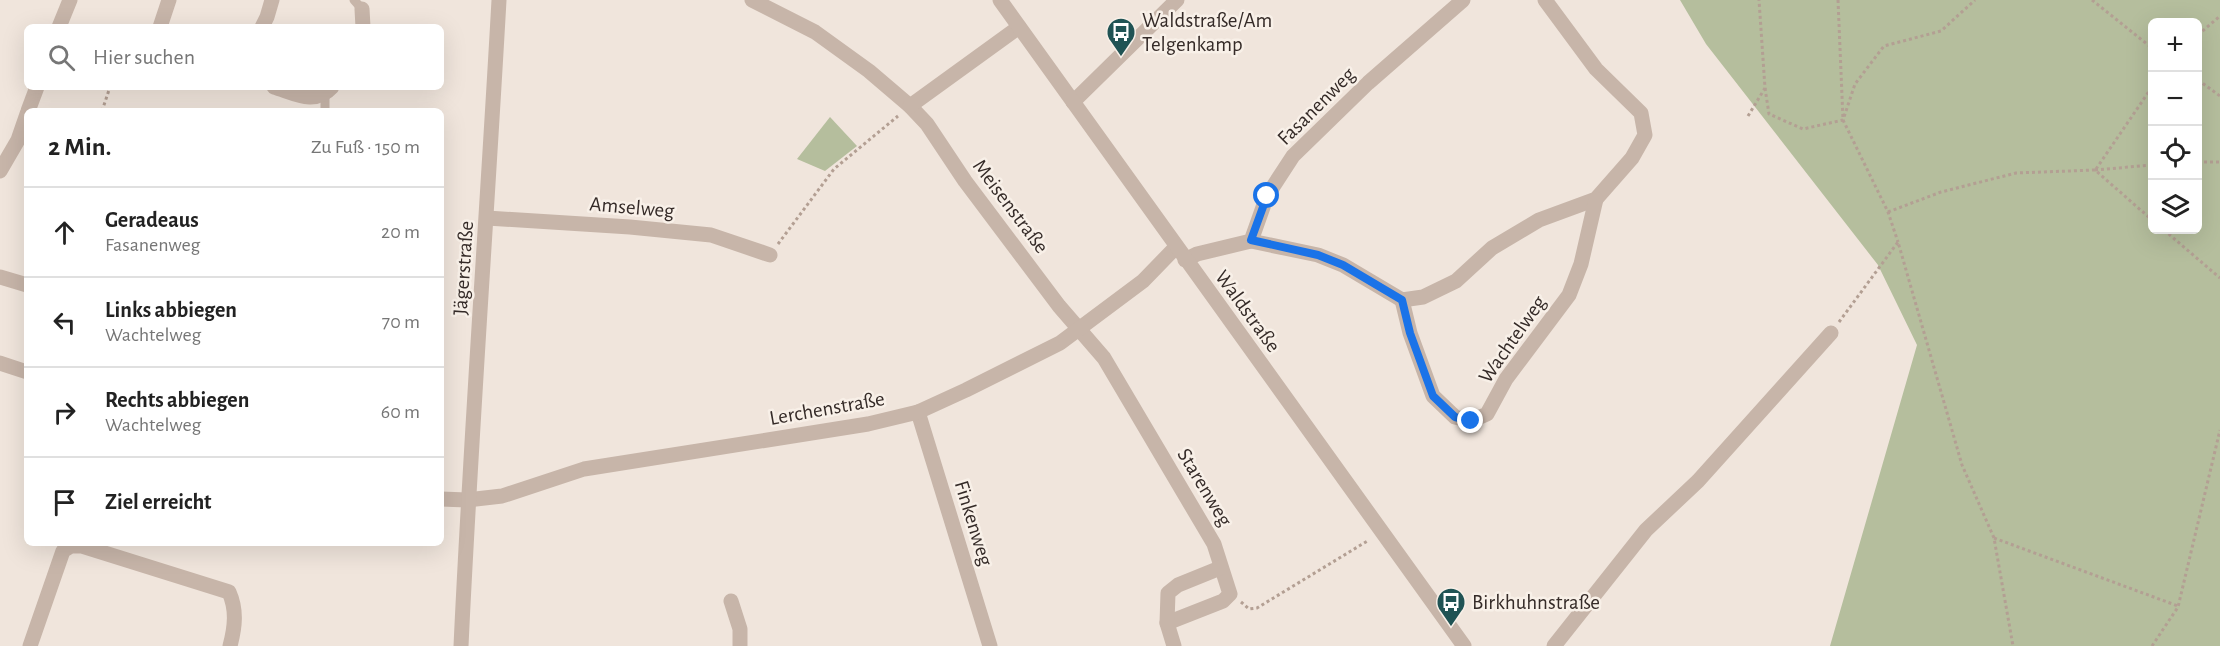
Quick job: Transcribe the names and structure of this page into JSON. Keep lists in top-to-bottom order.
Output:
{
  "streets": {
    "street": [
      "Fasanenweg",
      "Meisenstraße",
      "Amselweg",
      "Jägerstraße",
      "Waldstraße",
      "Wachtelweg",
      "Lerchenstraße",
      "Starenweg",
      "Finkenweg"
    ]
  },
  "crossings": [
    ["Meisenstraße", "Lerchenstraße"],
    ["Meisenstraße", "Starenweg"],
    ["Amselweg", "Jägerstraße"],
    ["Jägerstraße", "Lerchenstraße"],
    ["Waldstraße", "Lerchenstraße"],
    ["Lerchenstraße", "Starenweg"],
    ["Lerchenstraße", "Finkenweg"]
  ],
  "places": {
    "bus stop": ["Waldstraße/Am Telgenkamp", "Birkhuhnstraße"]
  },
  "page": {
    "map_buttons": ["+", "−"],
    "search": "Hier suchen",
    "heading": ["2 Min.", "Zu Fuß · 150 m"],
    "list": [
      ["Geradeaus", "Fasanenweg", "20 m"],
      ["Links abbiegen", "Wachtelweg", "70 m"],
      ["Rechts abbiegen", "Wachtelweg", "60 m"],
      "Ziel erreicht"
    ]
  }
}
